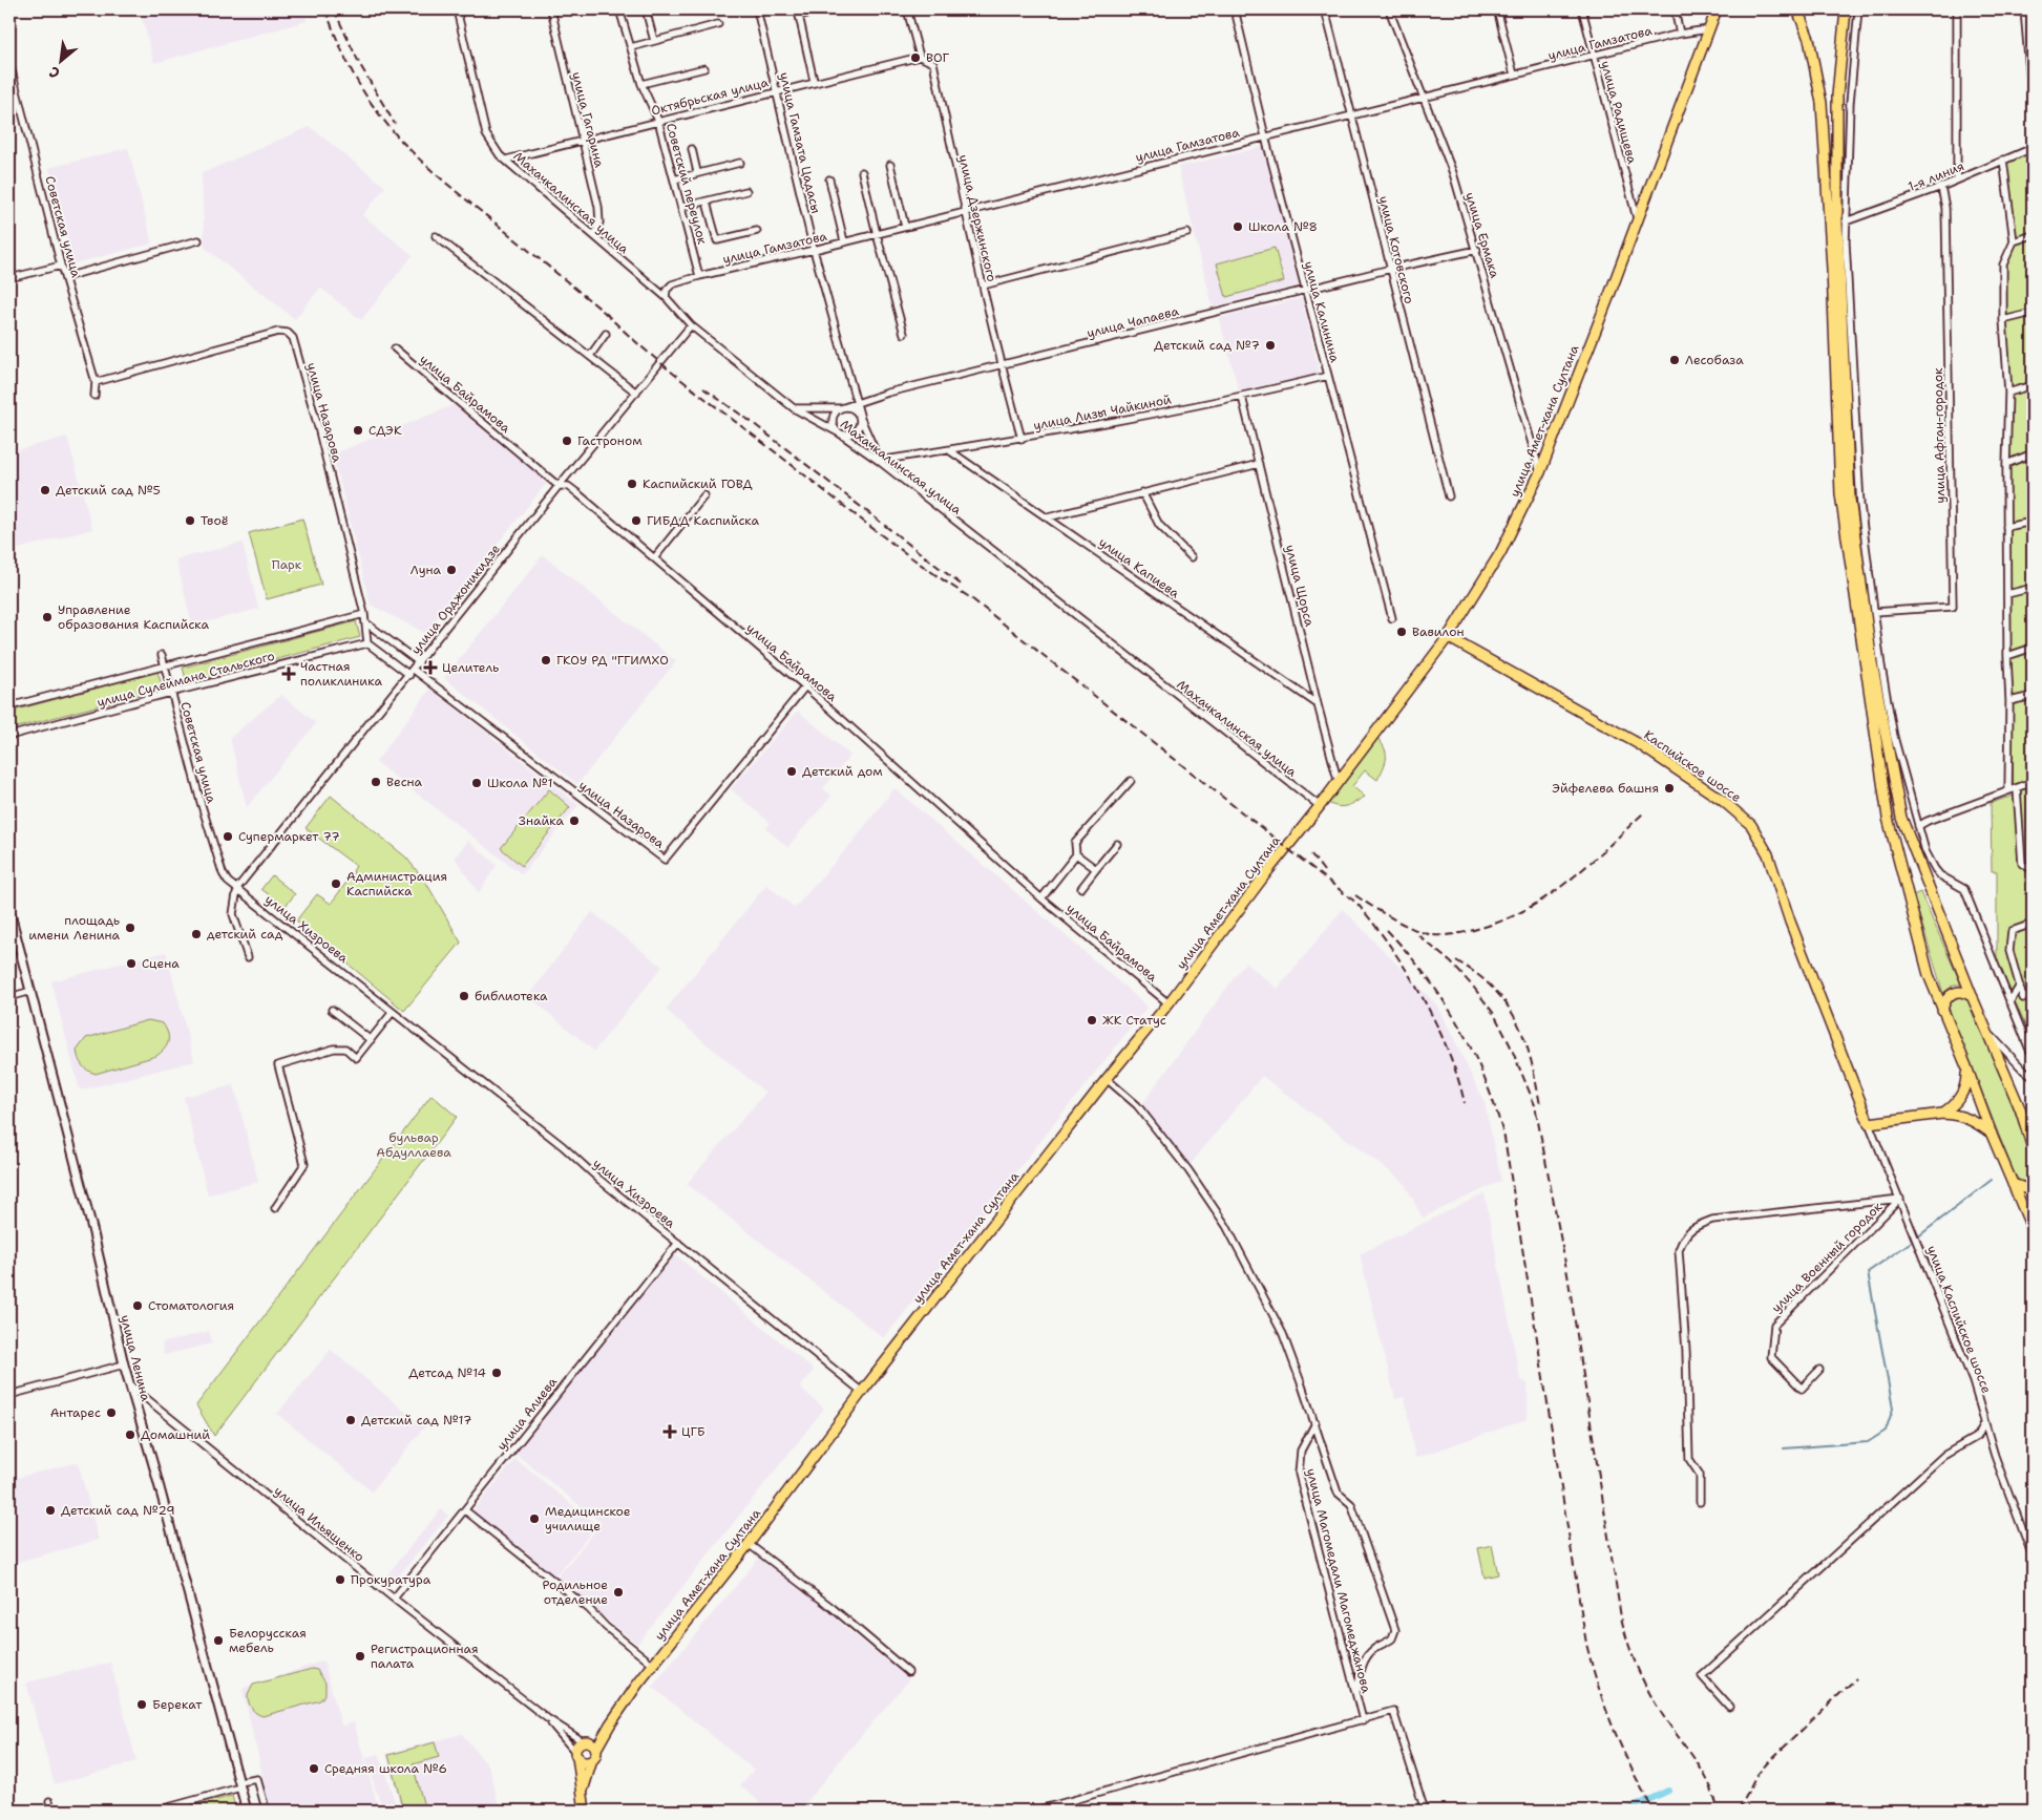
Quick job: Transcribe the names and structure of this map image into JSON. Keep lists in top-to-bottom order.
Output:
{
  "streets": {
    "main road": ["улица Амет-хана Султана", "Каспийское шоссе"],
    "street": [
      "улица Гамзатова",
      "Октябрьская улица",
      "улица Радищева",
      "улица Гагарина",
      "улица Гамзата Цадасы",
      "1-я линия",
      "Советский переулок",
      "Махачкалинская улица",
      "улица Дзержинского",
      "Советская улица",
      "улица Ермака",
      "улица Котовского",
      "улица Калинина",
      "улица Чапаева",
      "улица Байрамова",
      "улица Назарова",
      "улица Лизы Чайкиной",
      "улица Афган-городок",
      "улица Капиева",
      "улица Щорса",
      "улица Орджоникидзе",
      "улица Сулеймана Стальского",
      "улица Хизроева",
      "улица Военный городок",
      "улица Каспийское шоссе",
      "улица Ленина",
      "улица Алиева",
      "улица Ильященко",
      "улица Магомедали Магомеджановa"
    ]
  },
  "crossings": [
    ["улица Гамзатова", "улица Радищева"],
    ["улица Гамзатова", "улица Гамзата Цадасы"],
    ["улица Гамзатова", "Советский переулок"],
    ["улица Гамзатова", "Махачкалинская улица"],
    ["улица Гамзатова", "улица Дзержинского"],
    ["улица Гамзатова", "улица Ермака"],
    ["улица Гамзатова", "улица Котовского"],
    ["улица Гамзатова", "улица Калинина"],
    ["улица Гамзатова", "улица Амет-хана Султана"],
    ["Октябрьская улица", "улица Гагарина"],
    ["Октябрьская улица", "улица Гамзата Цадасы"],
    ["Октябрьская улица", "Советский переулок"],
    ["Октябрьская улица", "Махачкалинская улица"],
    ["Октябрьская улица", "улица Дзержинского"],
    ["улица Радищева", "улица Амет-хана Султана"],
    ["улица Гагарина", "Махачкалинская улица"],
    ["улица Гамзата Цадасы", "Махачкалинская улица"],
    ["улица Гамзата Цадасы", "улица Чапаева"],
    ["улица Гамзата Цадасы", "улица Лизы Чайкиной"],
    ["1-я линия", "улица Афган-городок"],
    ["Махачкалинская улица", "улица Чапаева"],
    ["Махачкалинская улица", "улица Лизы Чайкиной"],
    ["Махачкалинская улица", "улица Амет-хана Султана"],
    ["Махачкалинская улица", "улица Орджоникидзе"],
    ["улица Дзержинского", "улица Чапаева"],
    ["улица Дзержинского", "улица Лизы Чайкиной"],
    ["Советская улица", "улица Назарова"],
    ["Советская улица", "улица Сулеймана Стальского"],
    ["Советская улица", "улица Хизроева"],
    ["улица Ермака", "улица Чапаева"],
    ["улица Ермака", "улица Амет-хана Султана"],
    ["улица Котовского", "улица Чапаева"],
    ["улица Калинина", "улица Чапаева"],
    ["улица Калинина", "улица Лизы Чайкиной"],
    ["улица Байрамова", "улица Назарова"],
    ["улица Байрамова", "улица Амет-хана Султана"],
    ["улица Байрамова", "улица Орджоникидзе"],
    ["улица Назарова", "улица Орджоникидзе"],
    ["улица Назарова", "улица Сулеймана Стальского"],
    ["улица Лизы Чайкиной", "улица Капиева"],
    ["улица Лизы Чайкиной", "улица Щорса"],
    ["улица Амет-хана Султана", "улица Щорса"],
    ["улица Амет-хана Султана", "Каспийское шоссе"],
    ["улица Амет-хана Султана", "улица Хизроева"],
    ["улица Капиева", "улица Щорса"],
    ["улица Орджоникидзе", "улица Хизроева"],
    ["Каспийское шоссе", "улица Каспийское шоссе"],
    ["улица Хизроева", "улица Алиева"],
    ["улица Военный городок", "улица Каспийское шоссе"],
    ["улица Ленина", "улица Ильященко"],
    ["улица Алиева", "улица Ильященко"]
  ],
  "parks": ["Парк", "бульвар Абдуллаева"],
  "places": {
    "other": [
      "ВОГ",
      "Школа №8",
      "Детский сад №7",
      "Лесобаза",
      "СДЭК",
      "Гастроном",
      "Каспийский ГОВД",
      "Детский сад №5",
      "Твоё",
      "ГИБДД Каспийска",
      "Луна",
      "Управление образования Каспийска",
      "Вавилон",
      "ГКОУ РД \"ГГИМХО",
      "Детский дом",
      "Весна",
      "Школа №1",
      "Эйфелева башня",
      "Знайка",
      "Супермаркет 77",
      "Администрация Каспийска",
      "площадь имени Ленина",
      "детский сад",
      "Сцена",
      "библиотека",
      "ЖК Статус",
      "Стоматология",
      "Детсад №14",
      "Антарес",
      "Детский сад №17",
      "Домашний",
      "Детский сад №29",
      "Медицинское училище",
      "Прокуратура",
      "Родильное отделение",
      "Белорусская мебель",
      "Регистрационная палата",
      "Берекат",
      "Средняя школа №6"
    ],
    "health": ["Целитель", "Частная поликлиника", "ЦГБ"]
  },
  "north": "bottom left"
}
